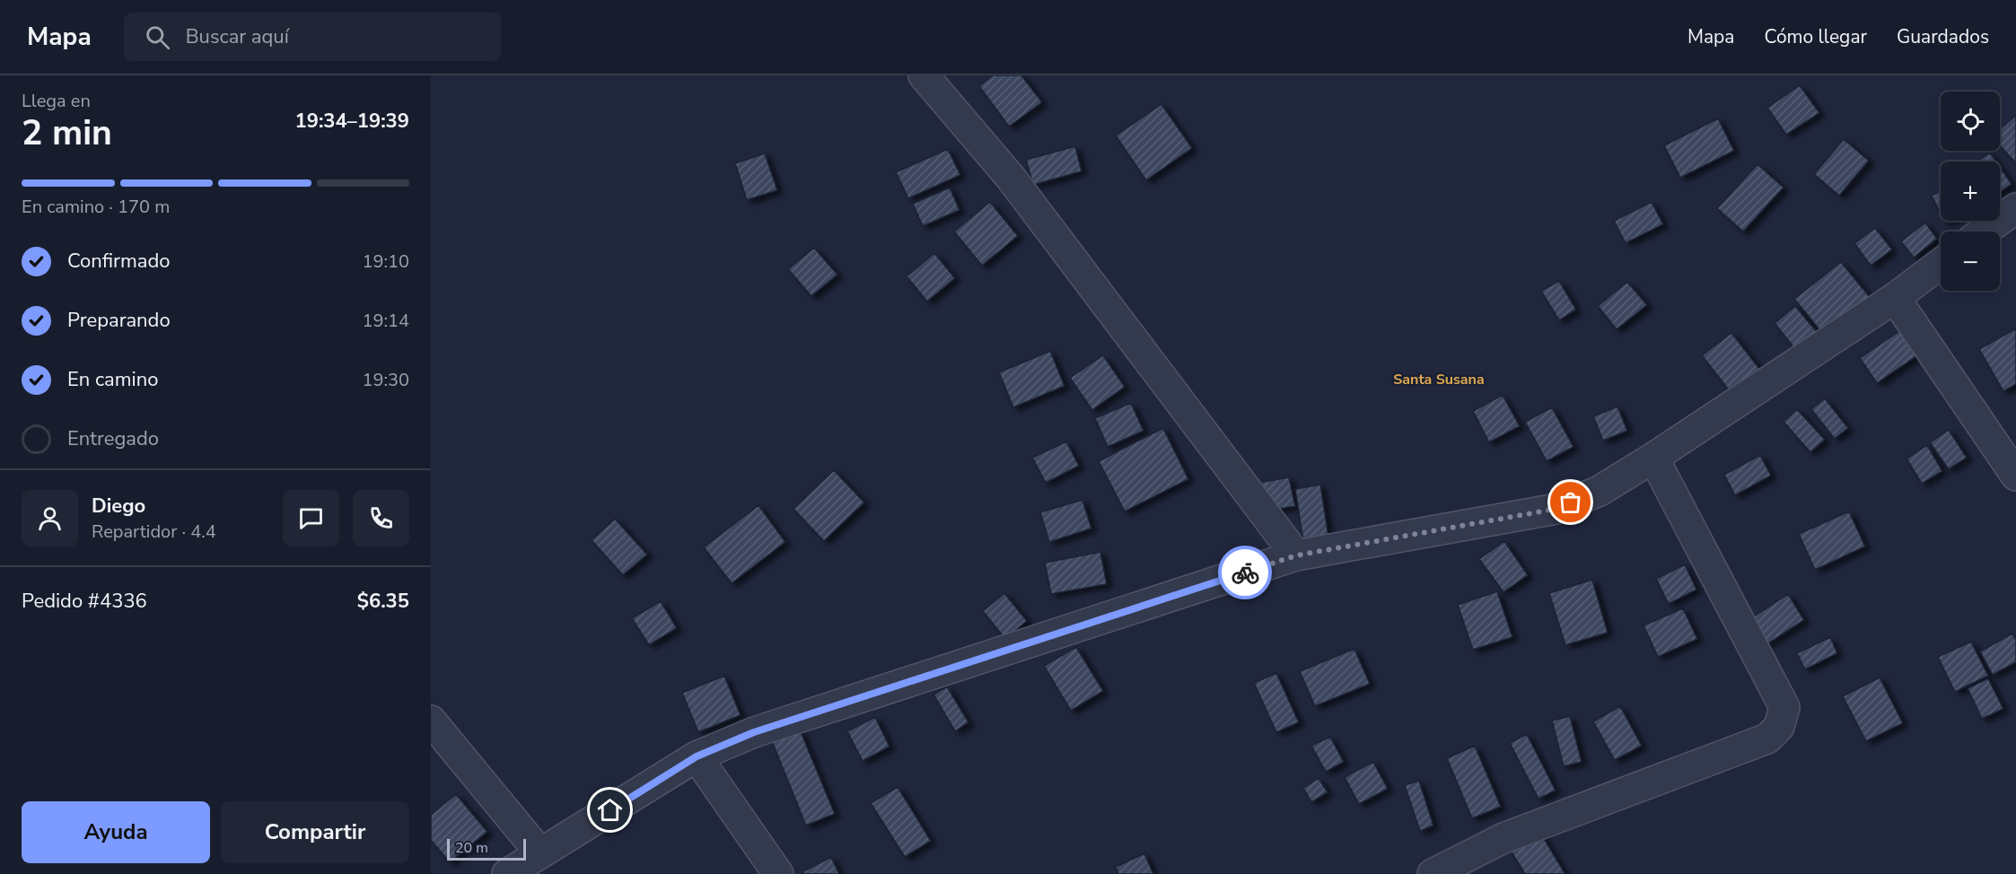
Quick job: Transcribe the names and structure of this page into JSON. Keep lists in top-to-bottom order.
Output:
{
  "districts": ["Santa Susana"],
  "scale_bar": "20 m",
  "page": {
    "header": "Mapa",
    "search": "Buscar aquí",
    "nav": ["Mapa", "Cómo llegar", "Guardados"],
    "heading": ["2 min", "Llega en", "19:34–19:39"],
    "panel": [
      "Diego",
      "Repartidor · 4.4",
      "Pedido #4336",
      "$6.35"
    ],
    "map_buttons": ["+", "−"],
    "bar": "En camino · 170 m",
    "list": [
      ["Confirmado", "19:10"],
      ["Preparando", "19:14"],
      ["En camino", "19:30"],
      "Entregado"
    ],
    "buttons": ["Ayuda", "Compartir"],
    "scale": "20 m"
  }
}
